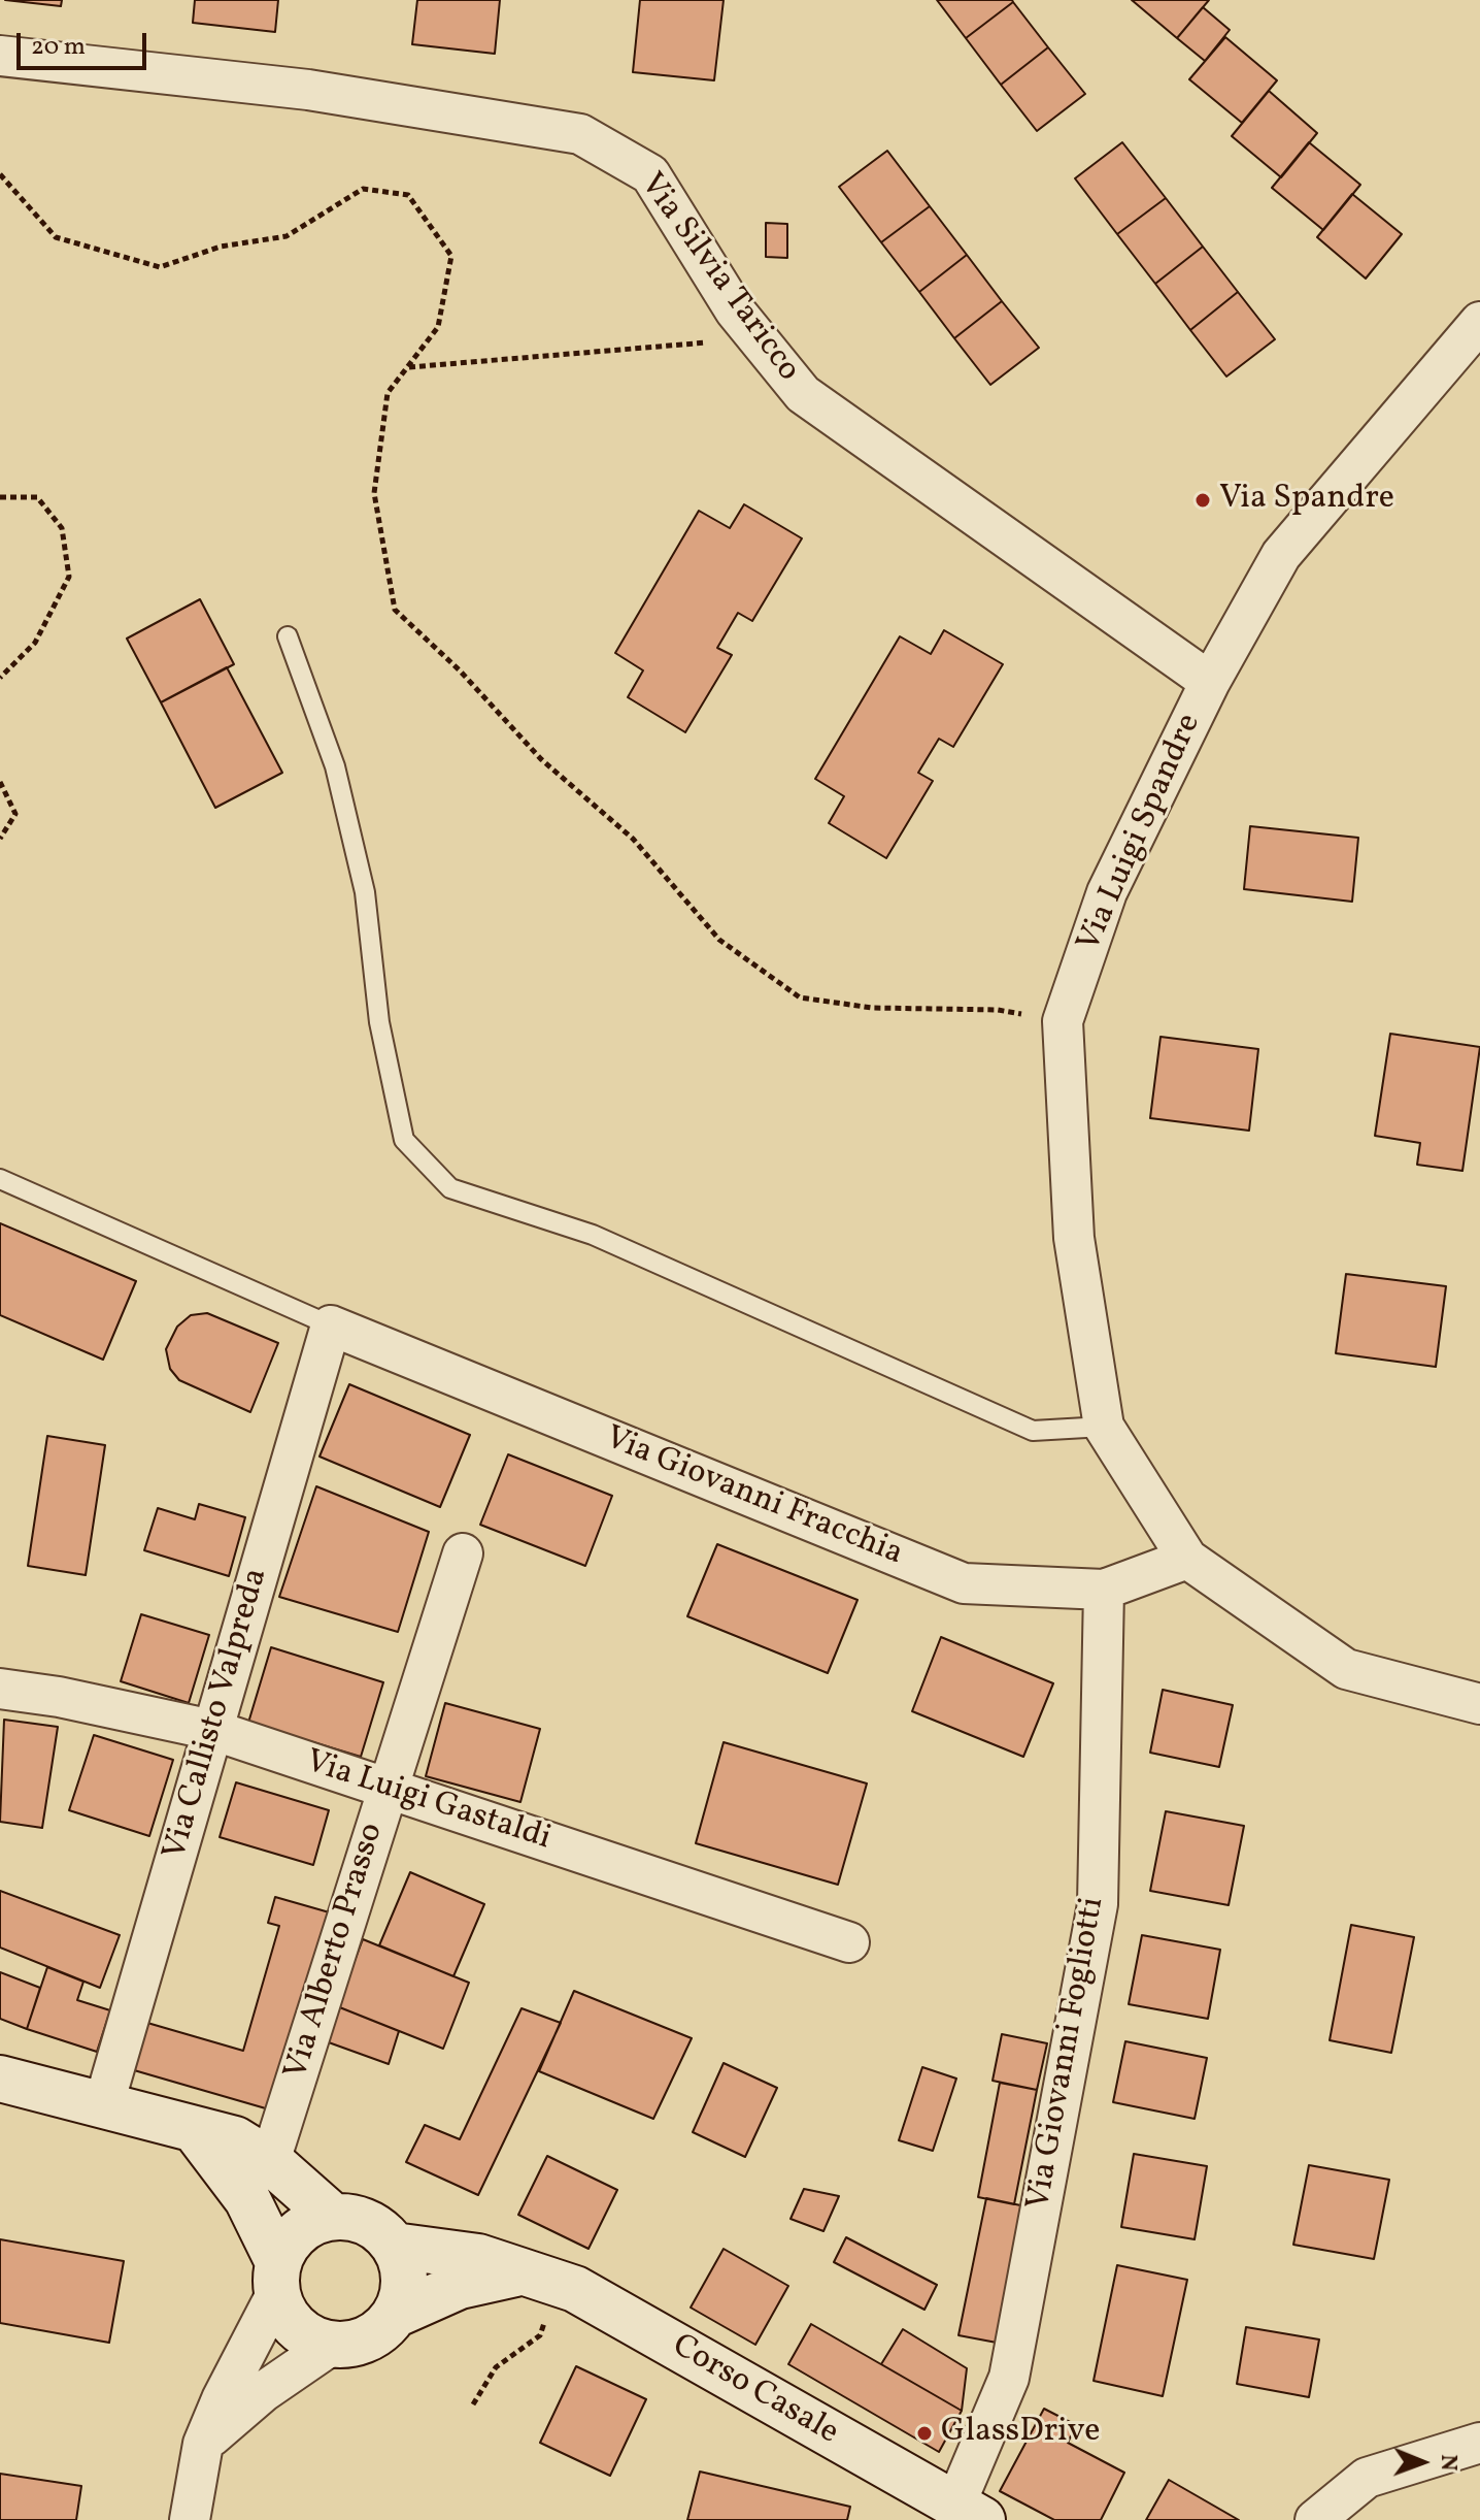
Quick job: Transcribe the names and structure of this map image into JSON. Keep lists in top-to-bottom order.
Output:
{
  "streets": {
    "street": [
      "Via Silvia Taricco",
      "Via Luigi Spandre",
      "Via Giovanni Fracchia",
      "Via Callisto Valpreda",
      "Via Luigi Gastaldi",
      "Via Alberto Prasso",
      "Via Giovanni Fogliotti",
      "Corso Casale"
    ]
  },
  "crossings": [
    ["Via Silvia Taricco", "Via Luigi Spandre"],
    ["Via Luigi Spandre", "Via Giovanni Fracchia"],
    ["Via Giovanni Fracchia", "Via Callisto Valpreda"],
    ["Via Giovanni Fracchia", "Via Giovanni Fogliotti"],
    ["Via Callisto Valpreda", "Via Luigi Gastaldi"],
    ["Via Luigi Gastaldi", "Via Alberto Prasso"],
    ["Via Giovanni Fogliotti", "Corso Casale"]
  ],
  "places": ["Via Spandre", "GlassDrive"],
  "scale_bar": "20 m",
  "north": "right"
}
